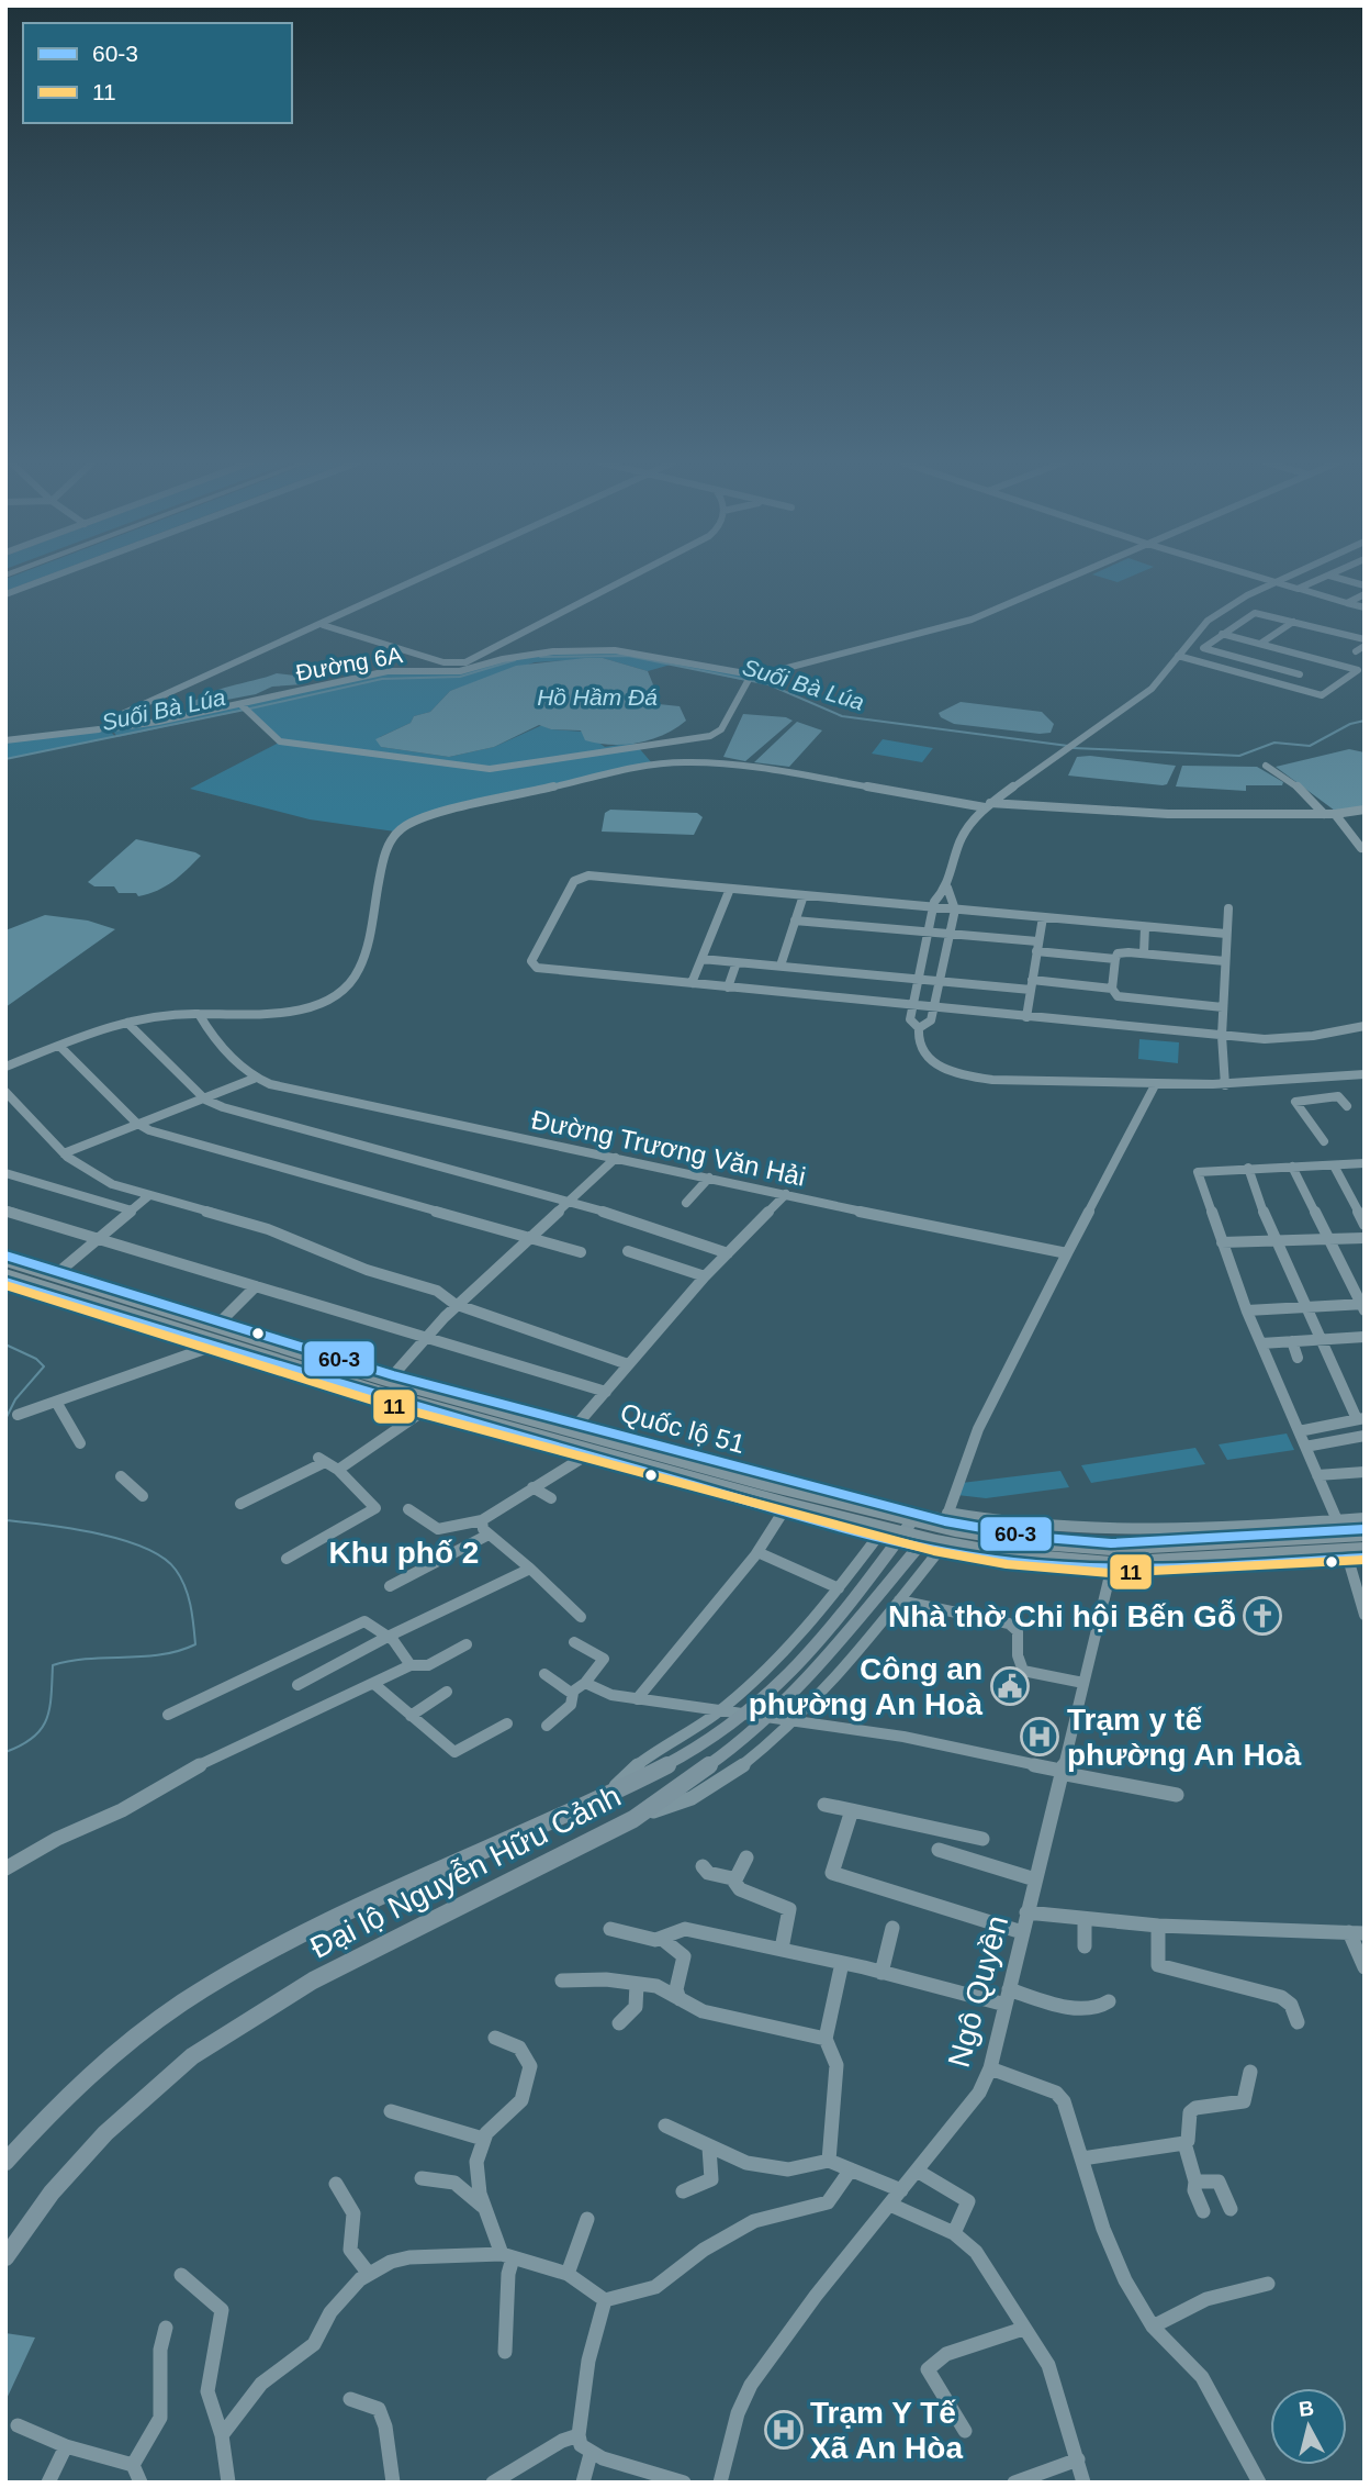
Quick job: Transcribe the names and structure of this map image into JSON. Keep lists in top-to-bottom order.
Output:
{
  "streets": {
    "highway": ["Quốc lộ 51"],
    "main road": ["Đại lộ Nguyễn Hữu Cảnh"],
    "street": ["Đường 6A", "Đường Trương Văn Hải", "Ngô Quyền"]
  },
  "crossings": [
    ["Quốc lộ 51", "Đại lộ Nguyễn Hữu Cảnh"],
    ["Quốc lộ 51", "Ngô Quyền"]
  ],
  "districts": ["Khu phố 2"],
  "water": ["Suối Bà Lúa", "Hồ Hầm Đá"],
  "places": {
    "church": ["Nhà thờ Chi hội Bến Gỗ"],
    "public building": ["Công an phường An Hoà"],
    "hospital": ["Trạm y tế phường An Hoà", "Trạm Y Tế Xã An Hòa"]
  },
  "lines": ["transit line 60-3", "transit line 11"],
  "legend": ["60-3", "11"],
  "north": "top"
}
